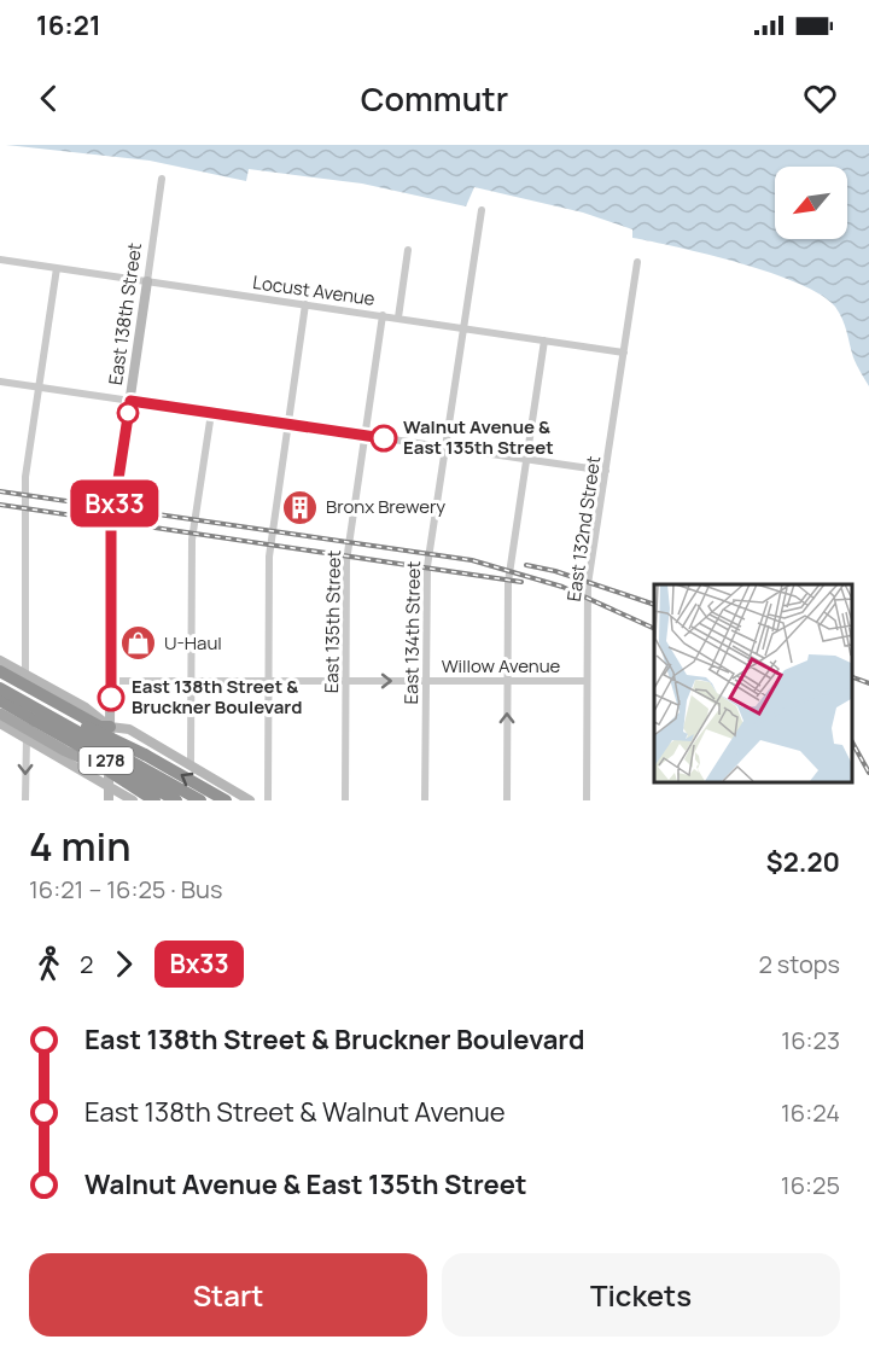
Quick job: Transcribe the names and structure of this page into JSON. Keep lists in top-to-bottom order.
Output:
{
  "streets": {
    "highway": ["I 278"],
    "main road": ["East 138th Street"],
    "street": [
      "Locust Avenue",
      "East 132nd Street",
      "East 135th Street",
      "East 134th Street",
      "Willow Avenue"
    ]
  },
  "crossings": [
    ["Locust Avenue", "East 138th Street"],
    ["Locust Avenue", "East 132nd Street"],
    ["Locust Avenue", "East 135th Street"],
    ["Locust Avenue", "East 134th Street"],
    ["East 138th Street", "Willow Avenue"],
    ["East 132nd Street", "Willow Avenue"],
    ["East 135th Street", "Willow Avenue"],
    ["East 134th Street", "Willow Avenue"]
  ],
  "places": {
    "other": ["Walnut Avenue & East 135th Street", "East 138th Street & Bruckner Boulevard"],
    "building": ["Bronx Brewery"],
    "shop": ["U-Haul"]
  },
  "lines": ["bus line Bx33"],
  "north": "bottom left",
  "page": {
    "status": "16:21",
    "header": "Commutr",
    "on_map": "Bx33",
    "heading": ["4 min", "16:21 – 16:25 · Bus", "$2.20"],
    "legs": ["2", "Bx33", "2 stops"],
    "list": [
      {
        "name": "East 138th Street & Bruckner Boulevard",
        "value": "16:23"
      },
      {
        "name": "East 138th Street & Walnut Avenue",
        "value": "16:24"
      },
      {
        "name": "Walnut Avenue & East 135th Street",
        "value": "16:25"
      }
    ],
    "buttons": ["Start", "Tickets"]
  }
}
